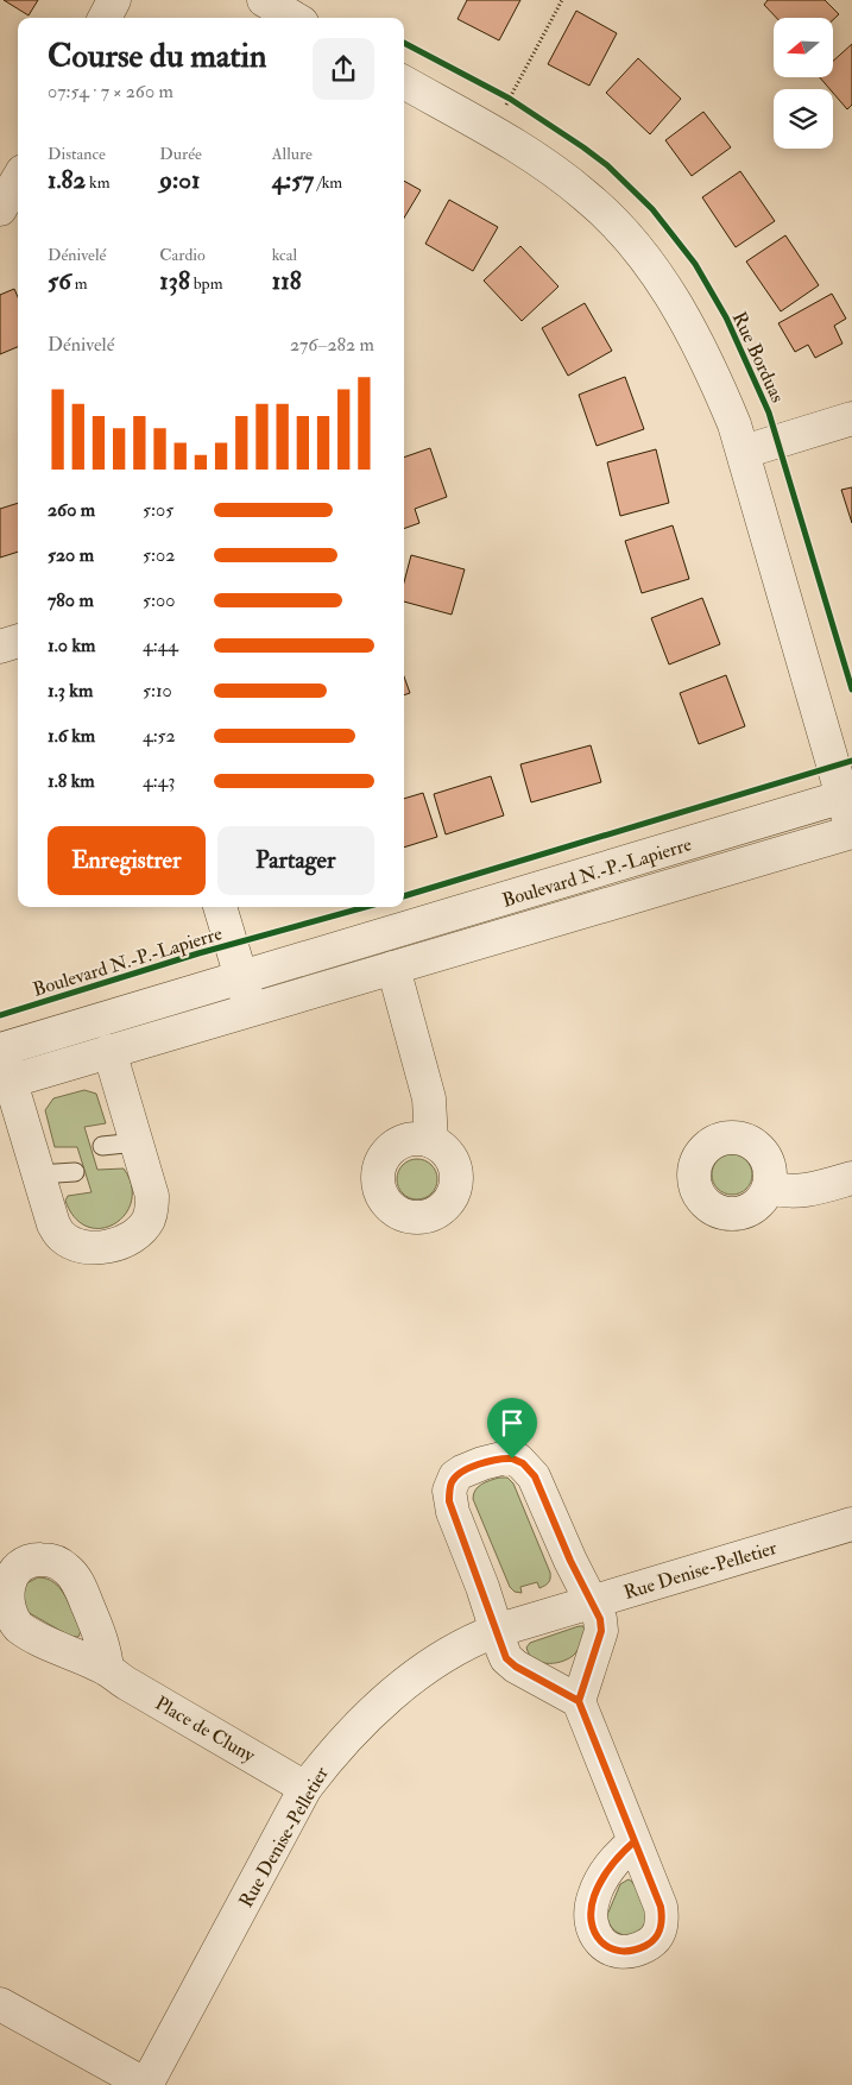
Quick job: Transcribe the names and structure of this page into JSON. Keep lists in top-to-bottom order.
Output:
{
  "streets": {
    "street": ["Boulevard N.-P.-Lapierre", "Rue Denise-Pelletier", "Place de Cluny"],
    "cycle path": ["Rue Borduas"]
  },
  "crossings": [
    ["Rue Denise-Pelletier", "Place de Cluny"]
  ],
  "north": "left",
  "page": {
    "heading": ["Course du matin", "07:54 · 7 × 260 m"],
    "stats": [
      ["Distance", "1.82 km"],
      ["Durée", "9:01"],
      ["Allure", "4:57 /km"],
      ["Dénivelé", "56 m"],
      ["Cardio", "138 bpm"],
      ["kcal", "118"]
    ],
    "chart": ["Dénivelé", "276–282 m"],
    "list": [
      {
        "name": "260 m",
        "note": "5:05"
      },
      {
        "name": "520 m",
        "note": "5:02"
      },
      {
        "name": "780 m",
        "note": "5:00"
      },
      {
        "name": "1.0 km",
        "note": "4:44"
      },
      {
        "name": "1.3 km",
        "note": "5:10"
      },
      {
        "name": "1.6 km",
        "note": "4:52"
      },
      {
        "name": "1.8 km",
        "note": "4:43"
      }
    ],
    "buttons": ["Enregistrer", "Partager"]
  }
}
